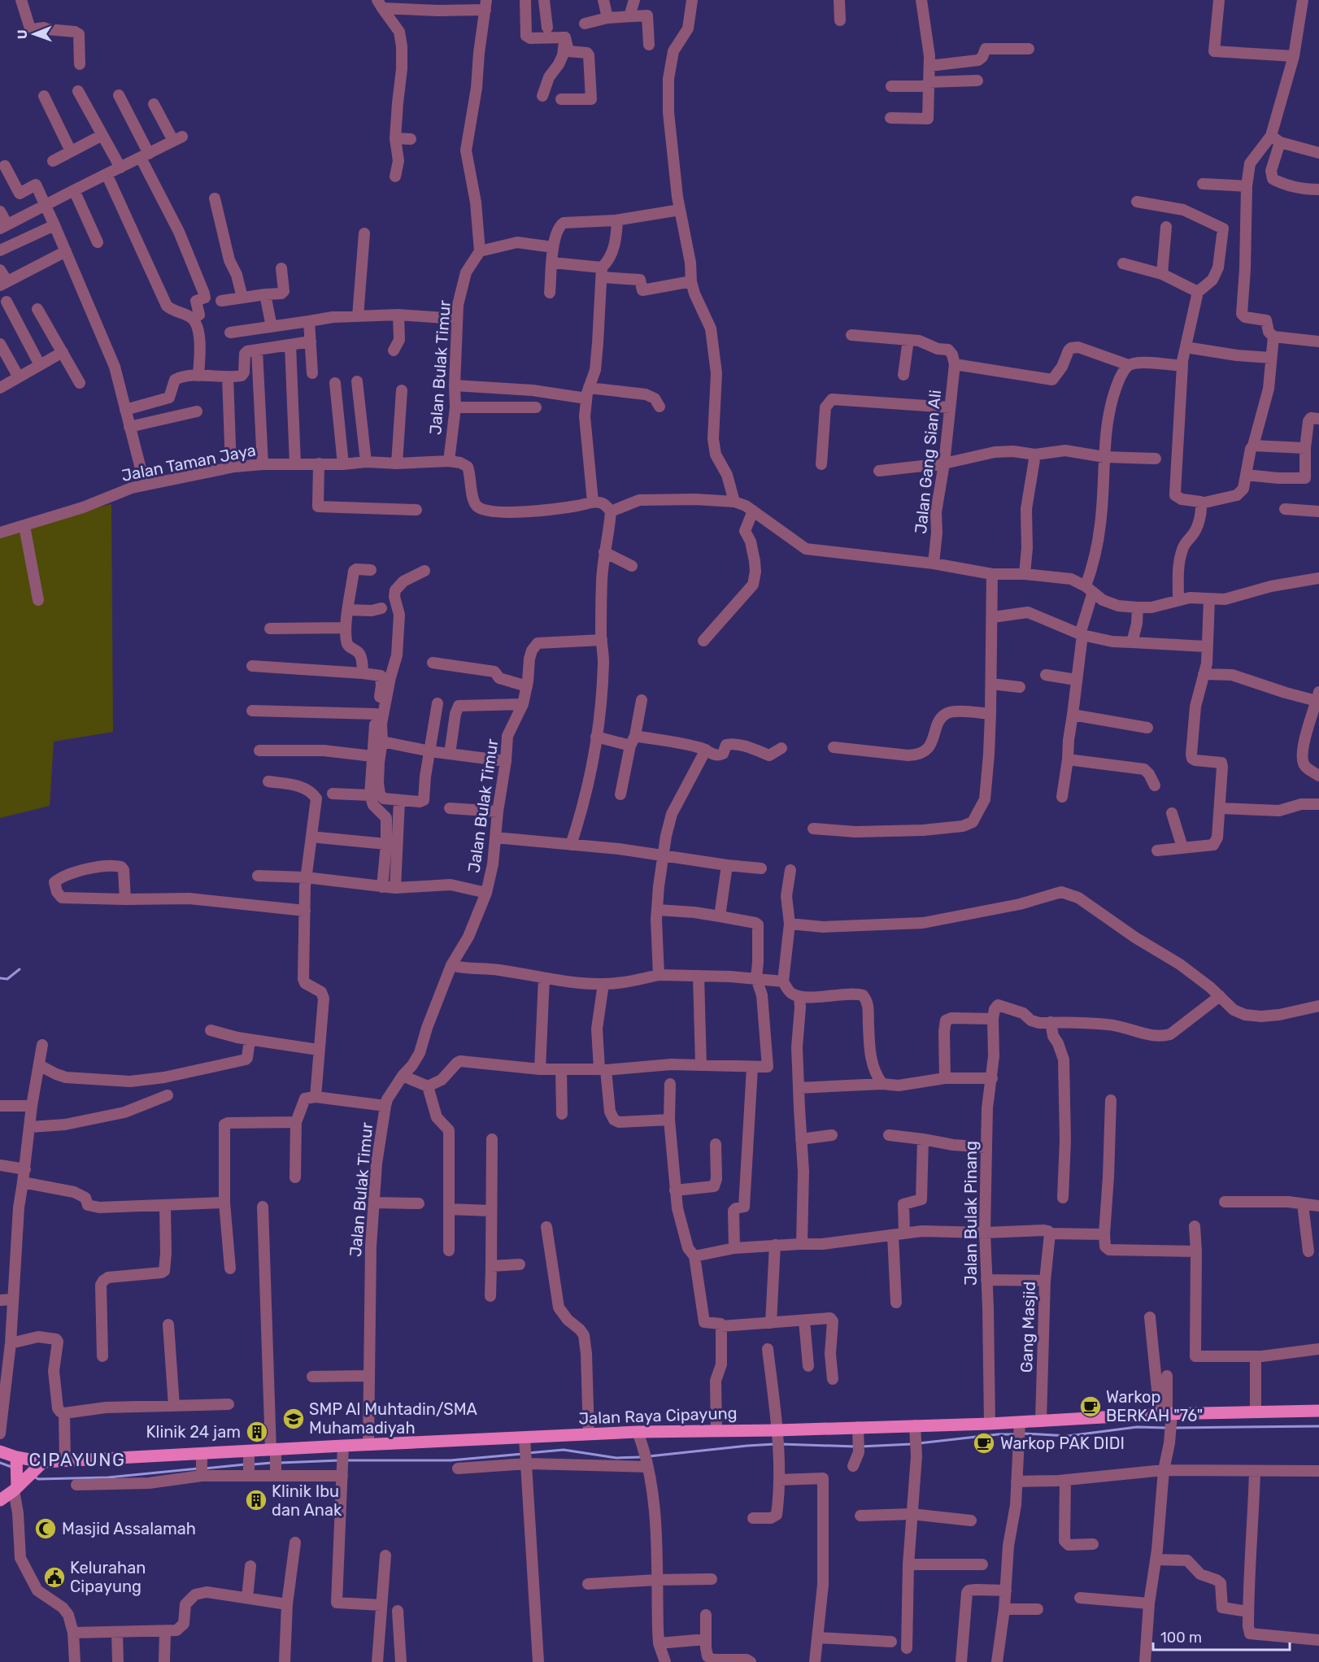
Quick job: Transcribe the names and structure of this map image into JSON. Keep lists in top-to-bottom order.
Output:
{
  "streets": {
    "main road": ["Jalan Raya Cipayung"],
    "street": [
      "Jalan Bulak Timur",
      "Jalan Gang Sian Ali",
      "Jalan Taman Jaya",
      "Jalan Bulak Pinang",
      "Gang Masjid"
    ]
  },
  "crossings": [
    ["Jalan Bulak Timur", "Jalan Taman Jaya"],
    ["Jalan Bulak Timur", "Jalan Raya Cipayung"],
    ["Jalan Bulak Pinang", "Jalan Raya Cipayung"],
    ["Gang Masjid", "Jalan Raya Cipayung"]
  ],
  "districts": ["CIPAYUNG"],
  "places": {
    "cafe": ["Warkop BERKAH \"76\"", "Warkop PAK DIDI"],
    "school or university": ["SMP Al Muhtadin/SMA Muhamadiyah"],
    "building": ["Klinik 24 jam", "Klinik Ibu dan Anak"],
    "mosque": ["Masjid Assalamah"],
    "public building": ["Kelurahan Cipayung"]
  },
  "scale_bar": "100 m",
  "north": "left"
}
